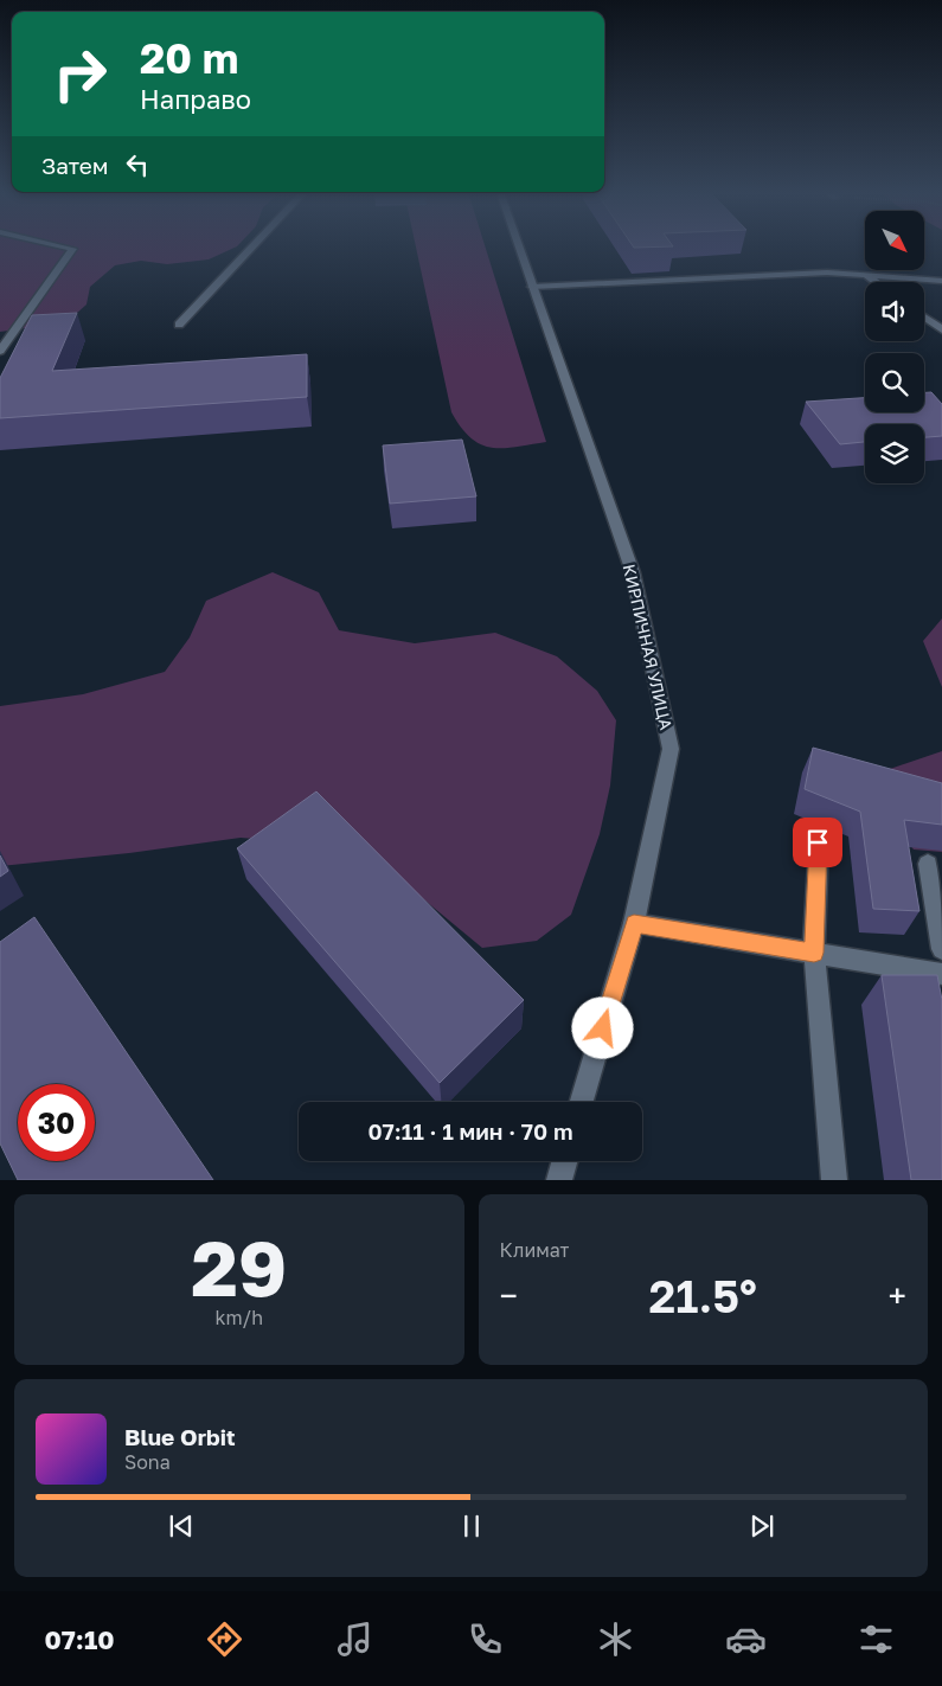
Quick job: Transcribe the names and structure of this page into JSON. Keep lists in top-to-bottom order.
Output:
{
  "streets": {
    "street": ["КИРПИЧНАЯ УЛИЦА"]
  },
  "north": "bottom right",
  "page": {
    "turn": ["20 m", "Направо"],
    "then": "Затем",
    "limit": "30",
    "trip": "07:11 · 1 мин · 70 m",
    "tile": [
      ["29", "km/h"],
      "Климат"
    ],
    "heat": ["−", "21.5°", "+"],
    "song": ["Blue Orbit", "Sona"],
    "tabs": "07:10"
  }
}
